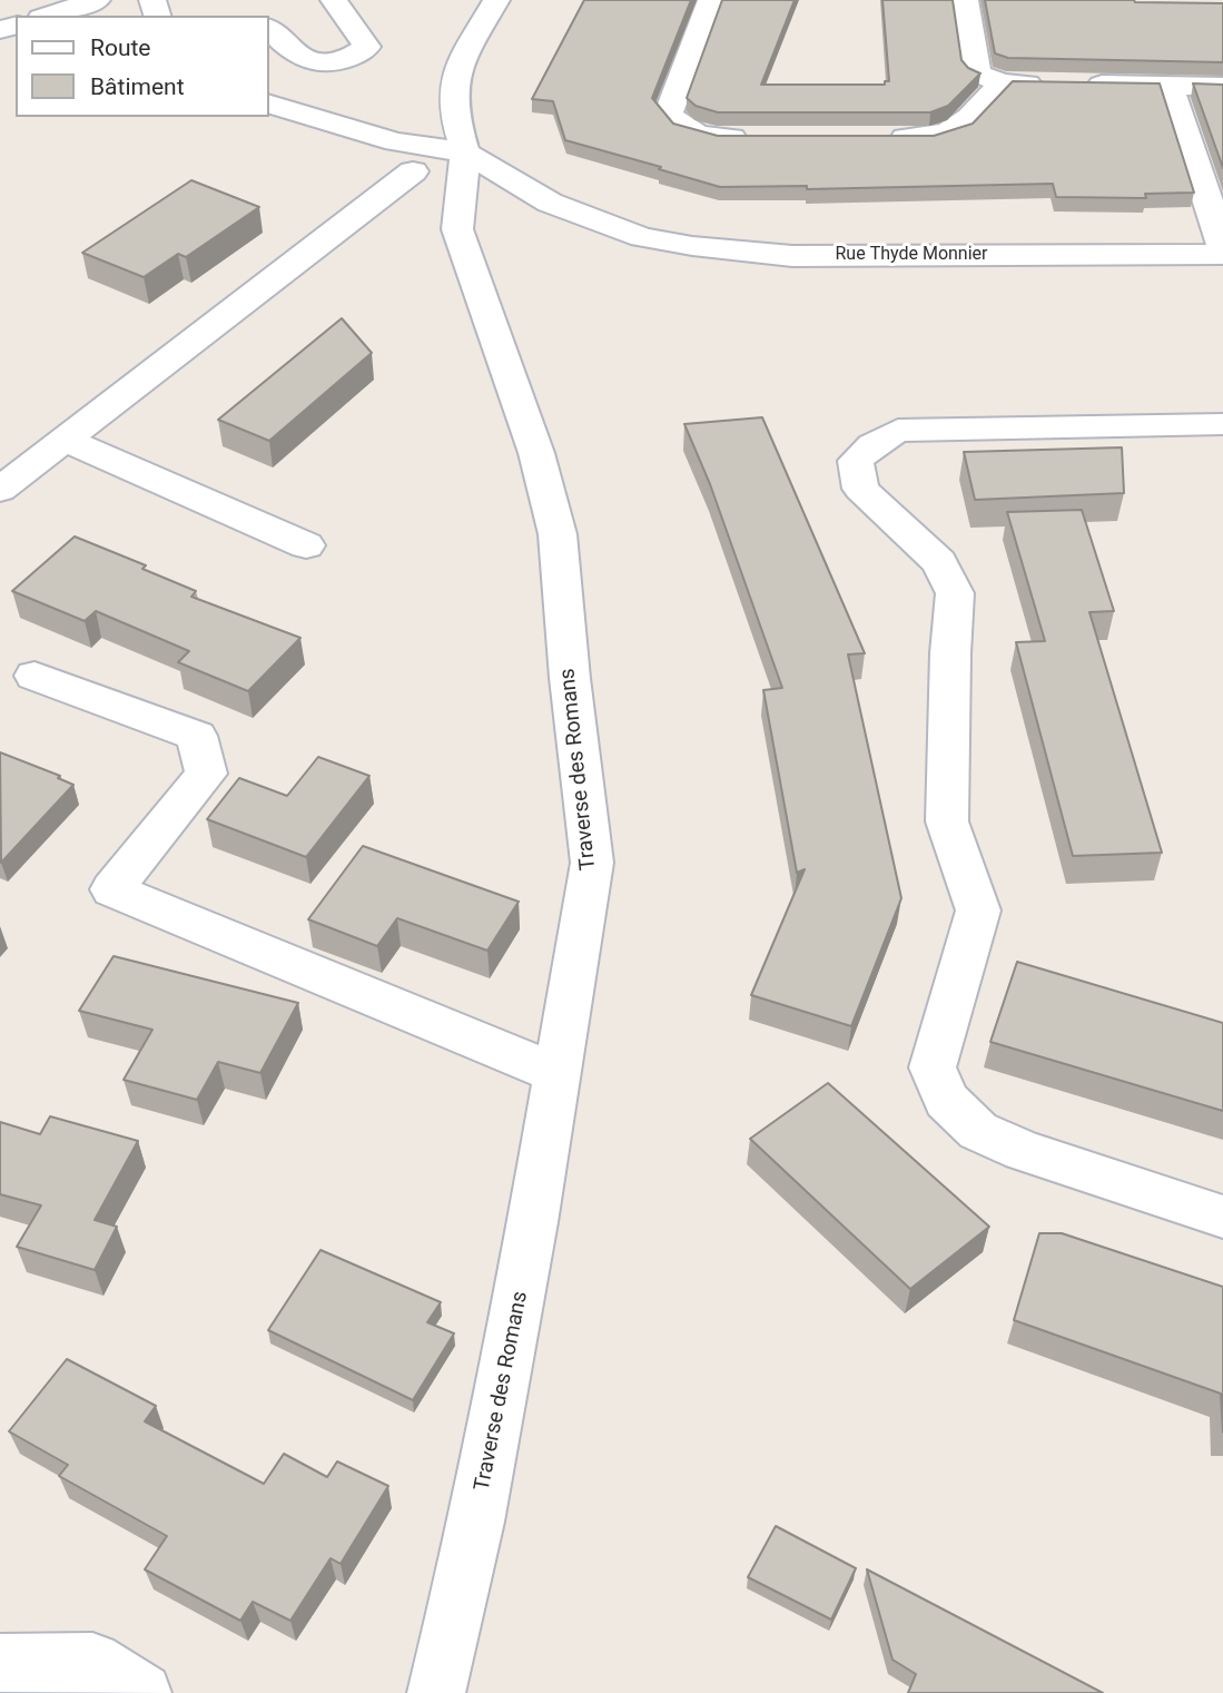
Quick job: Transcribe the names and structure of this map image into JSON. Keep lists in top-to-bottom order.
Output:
{
  "streets": {
    "street": ["Rue Thyde Monnier", "Traverse des Romans"]
  },
  "crossings": [
    ["Rue Thyde Monnier", "Traverse des Romans"]
  ],
  "legend": ["Route", "Bâtiment"]
}
